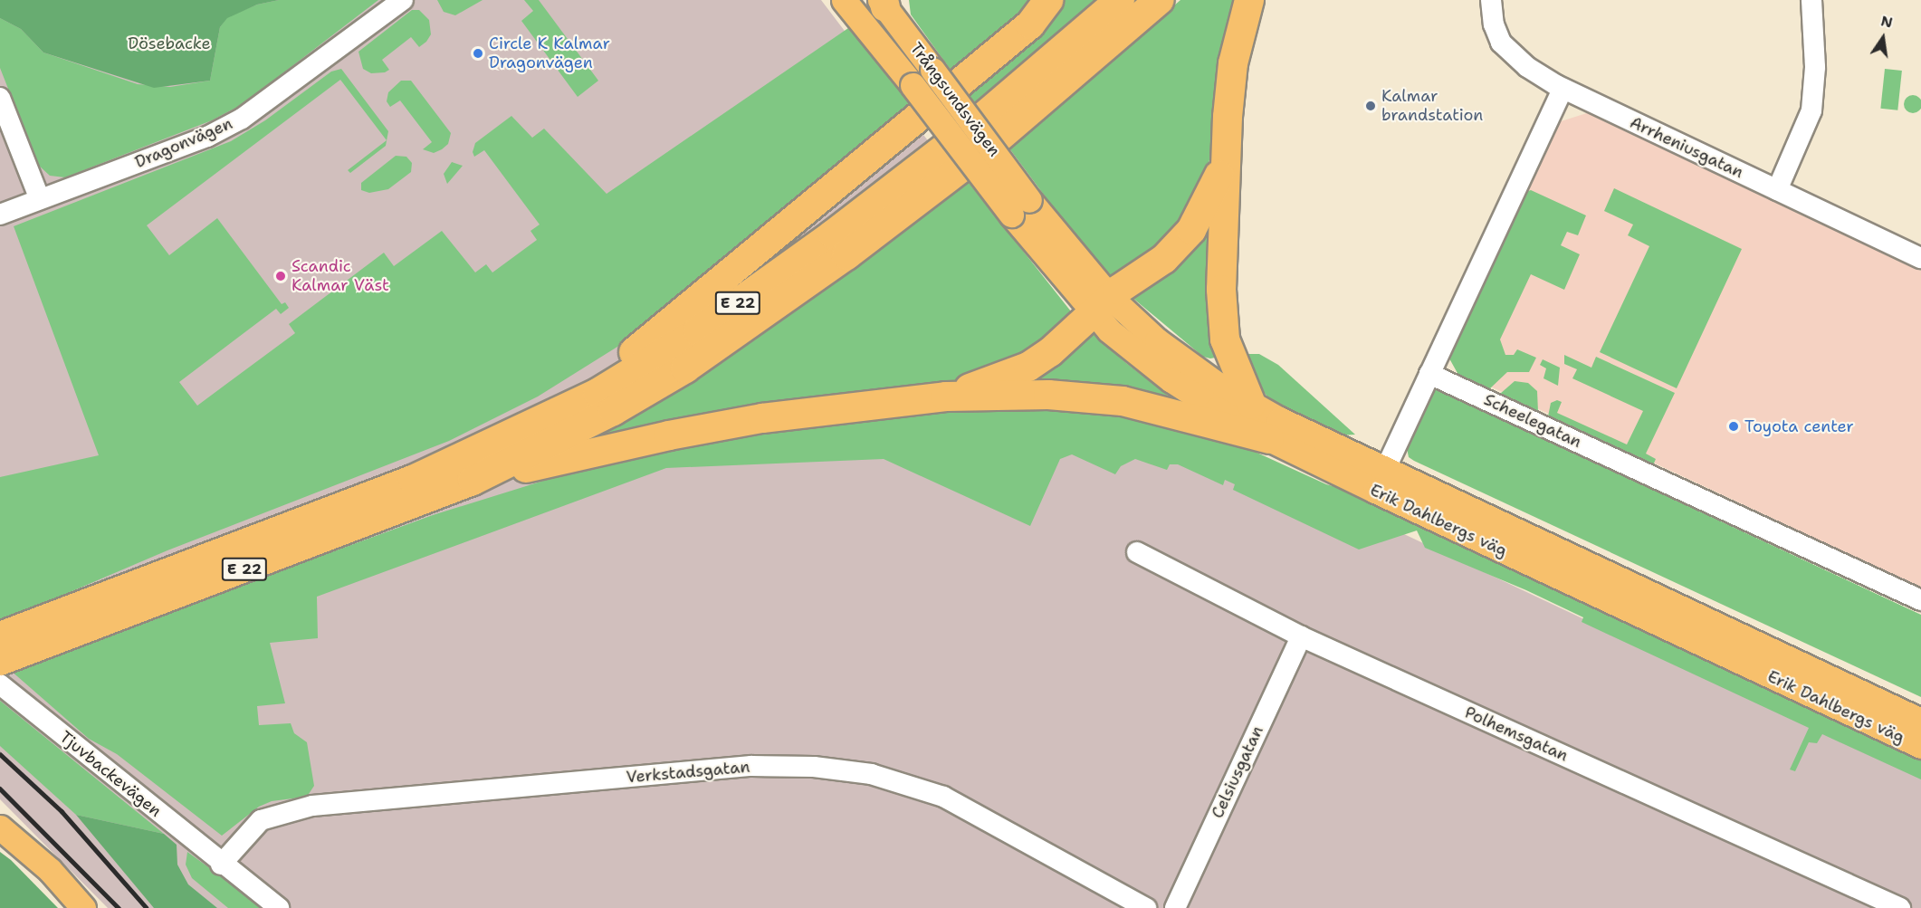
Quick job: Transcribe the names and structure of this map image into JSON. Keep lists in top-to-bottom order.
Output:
{
  "streets": {
    "highway": ["E 22"],
    "main road": ["Trångsundsvägen", "Erik Dahlbergs väg"],
    "street": [
      "Dragonvägen",
      "Arrheniusgatan",
      "Scheelegatan",
      "Polhemsgatan",
      "Verkstadsgatan",
      "Celsiusgatan",
      "Tjuvbackevägen"
    ]
  },
  "crossings": [
    ["Trångsundsvägen", "Erik Dahlbergs väg"],
    ["Polhemsgatan", "Celsiusgatan"],
    ["Verkstadsgatan", "Tjuvbackevägen"]
  ],
  "parks": ["Dösebacke"],
  "places": [
    "Circle K Kalmar Dragonvägen",
    "Kalmar brandstation",
    "Scandic Kalmar Väst",
    "Toyota center"
  ],
  "north": "top"
}
